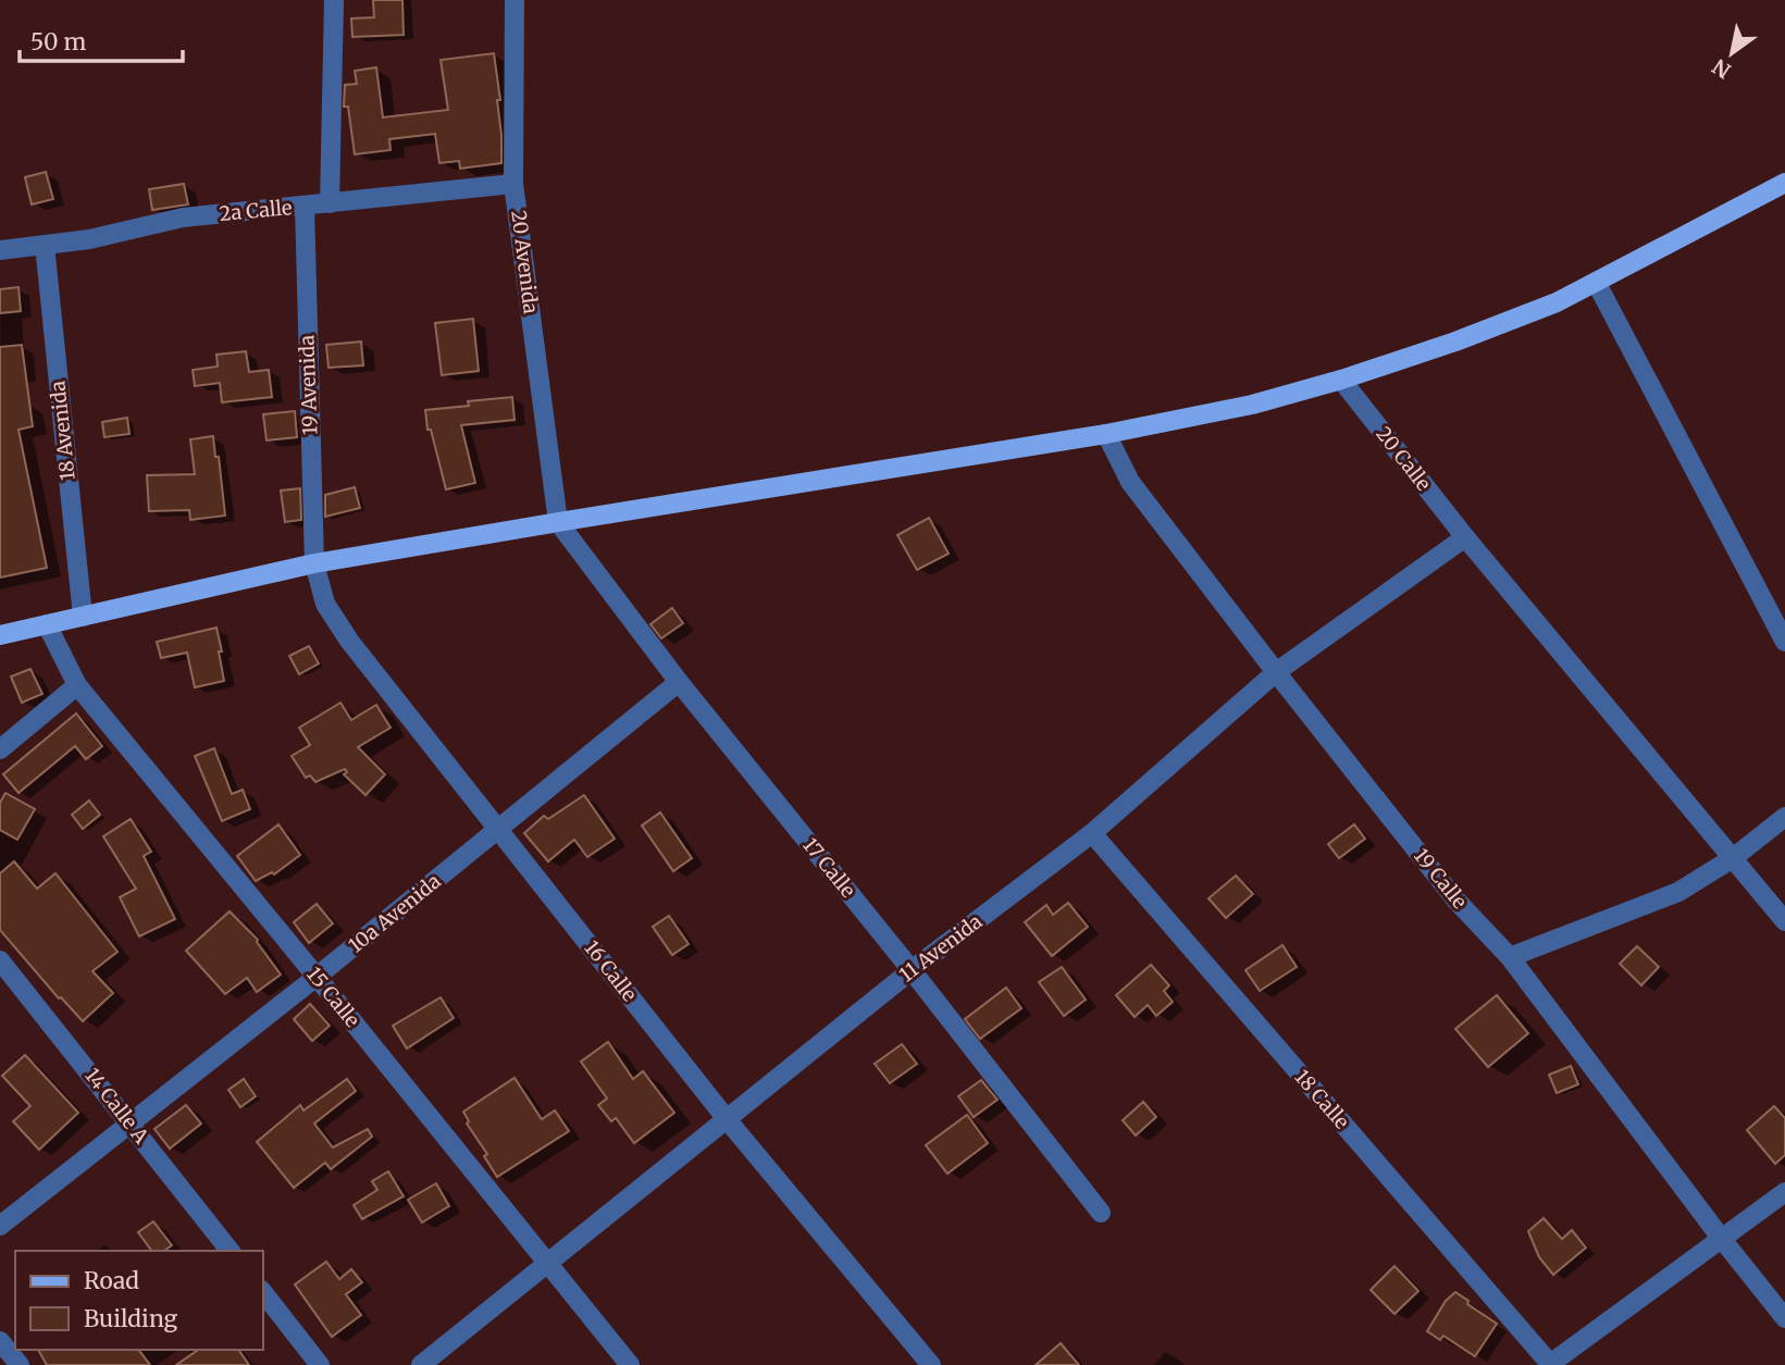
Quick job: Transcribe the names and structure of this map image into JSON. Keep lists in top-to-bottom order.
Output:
{
  "streets": {
    "street": [
      "2a Calle",
      "20 Avenida",
      "19 Avenida",
      "18 Avenida",
      "20 Calle",
      "17 Calle",
      "19 Calle",
      "10a Avenida",
      "11 Avenida",
      "16 Calle",
      "15 Calle",
      "18 Calle",
      "14 Calle A"
    ]
  },
  "crossings": [
    ["2a Calle", "20 Avenida"],
    ["2a Calle", "19 Avenida"],
    ["2a Calle", "18 Avenida"],
    ["20 Avenida", "17 Calle"],
    ["19 Avenida", "16 Calle"],
    ["20 Calle", "11 Avenida"],
    ["17 Calle", "10a Avenida"],
    ["17 Calle", "11 Avenida"],
    ["19 Calle", "11 Avenida"],
    ["10a Avenida", "16 Calle"],
    ["10a Avenida", "15 Calle"],
    ["10a Avenida", "14 Calle A"],
    ["11 Avenida", "16 Calle"],
    ["11 Avenida", "15 Calle"],
    ["11 Avenida", "18 Calle"]
  ],
  "legend": ["Road", "Building"],
  "scale_bar": "50 m",
  "north": "bottom left"
}
